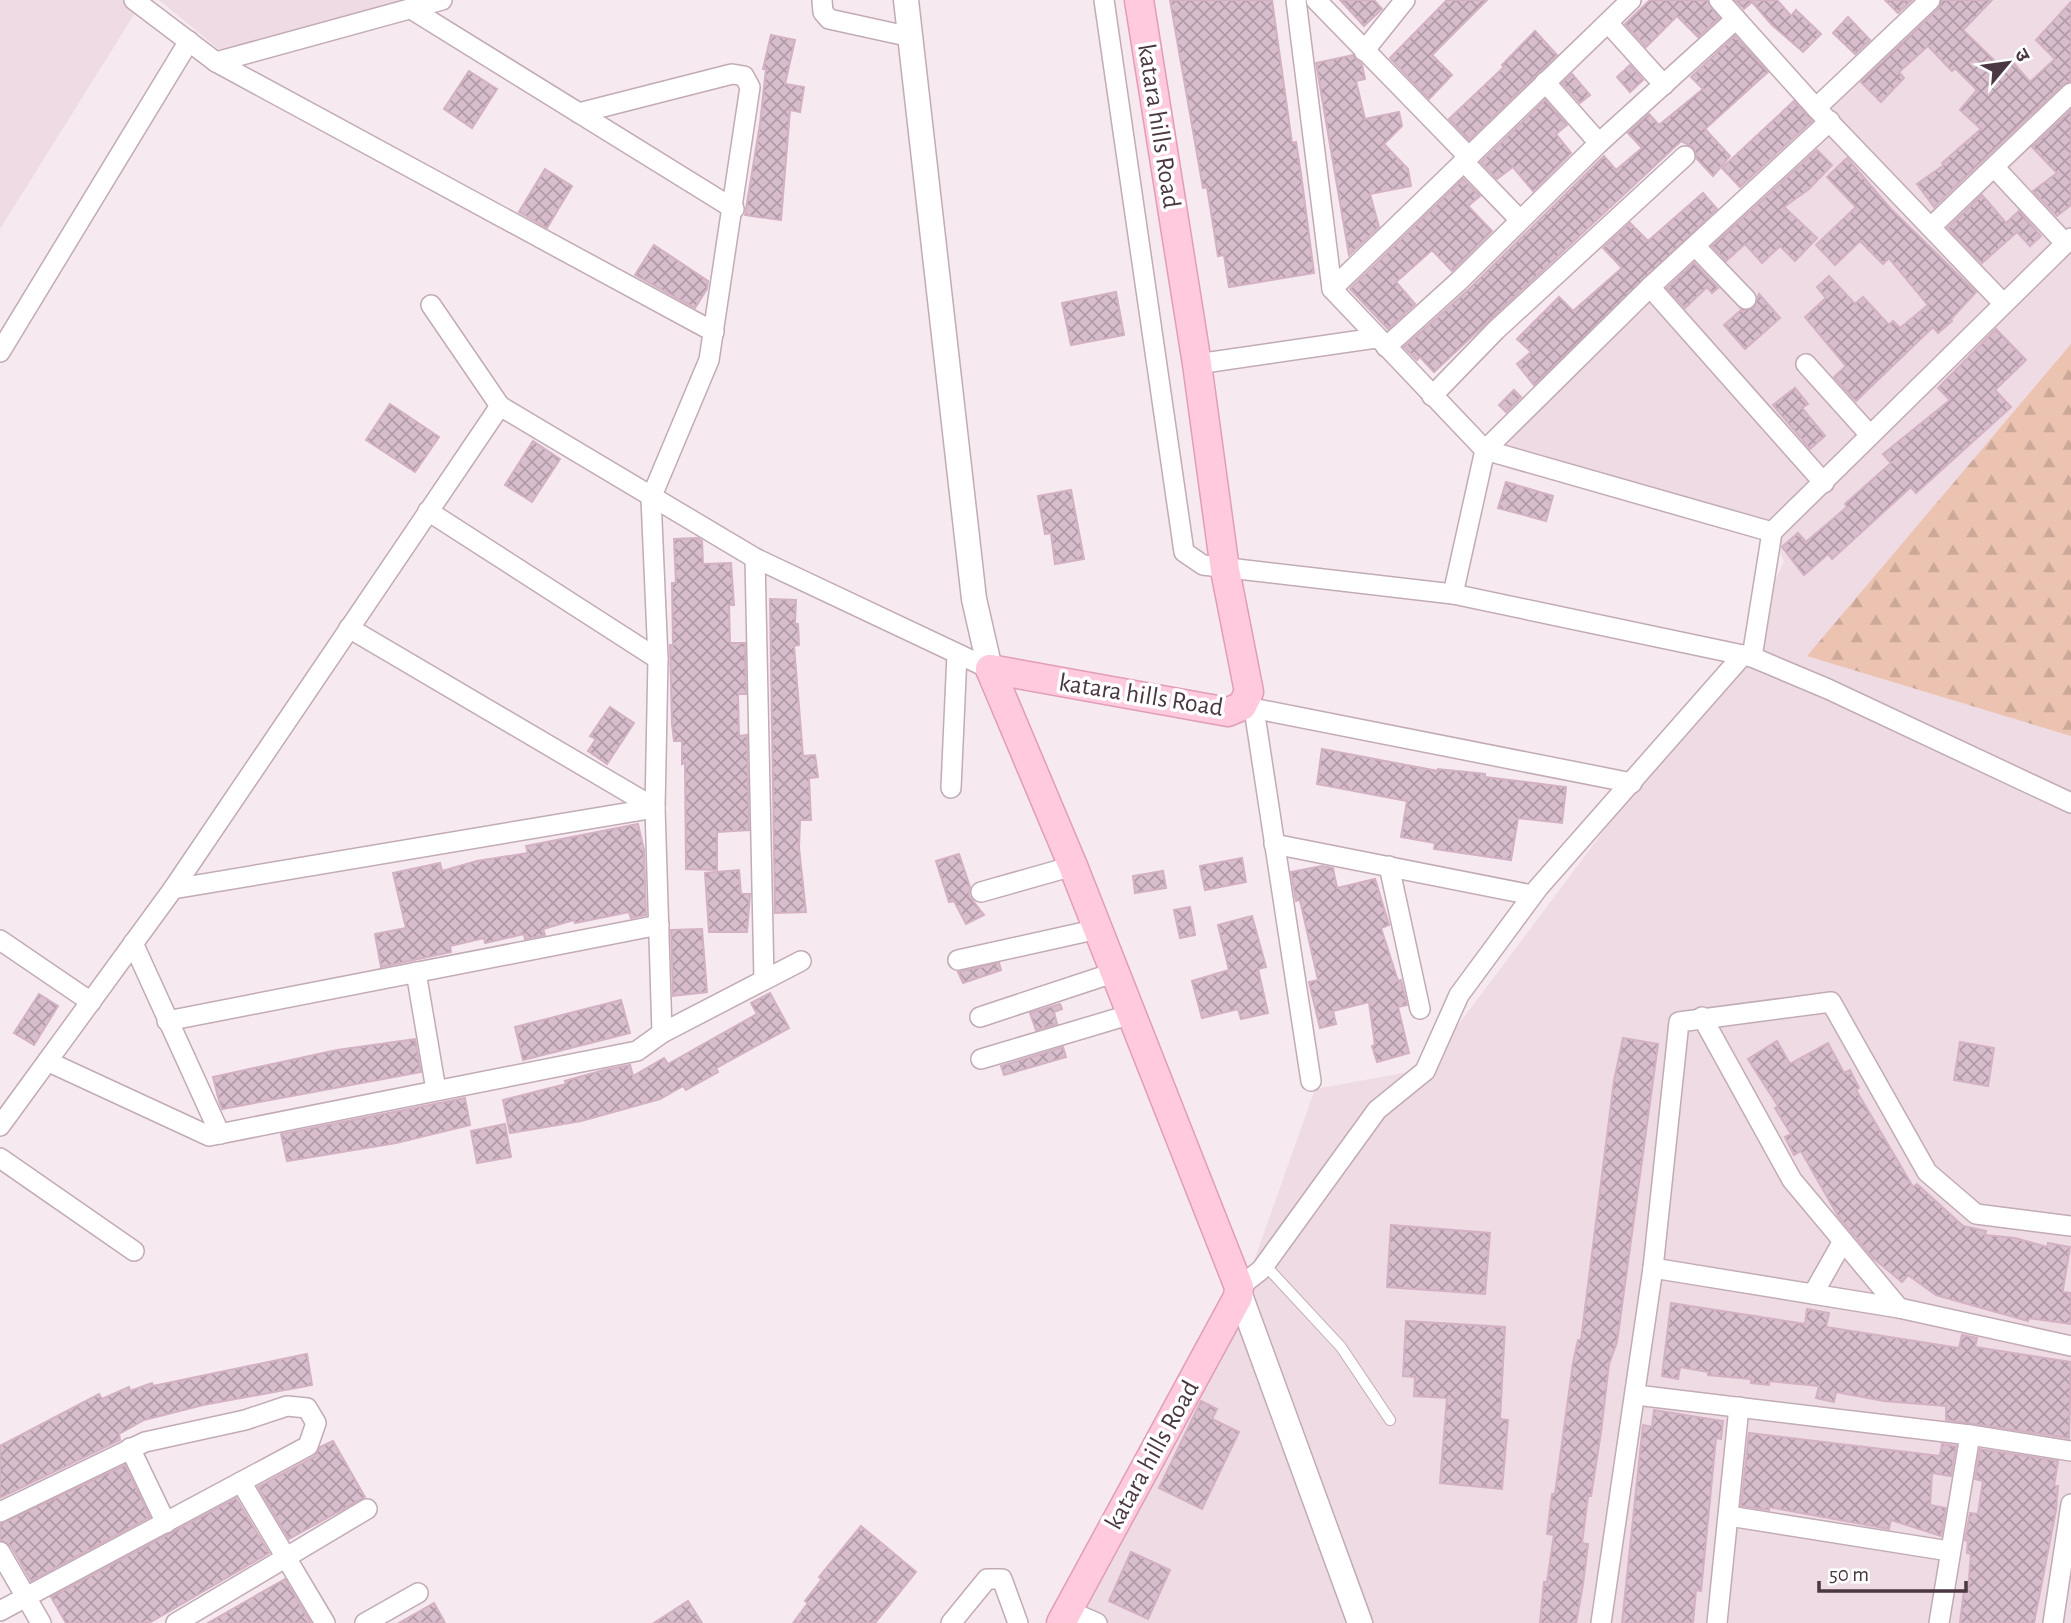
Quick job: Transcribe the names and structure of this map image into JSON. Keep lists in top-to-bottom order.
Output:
{
  "streets": {
    "main road": ["katara hills Road"]
  },
  "scale_bar": "50 m",
  "north": "top right"
}
